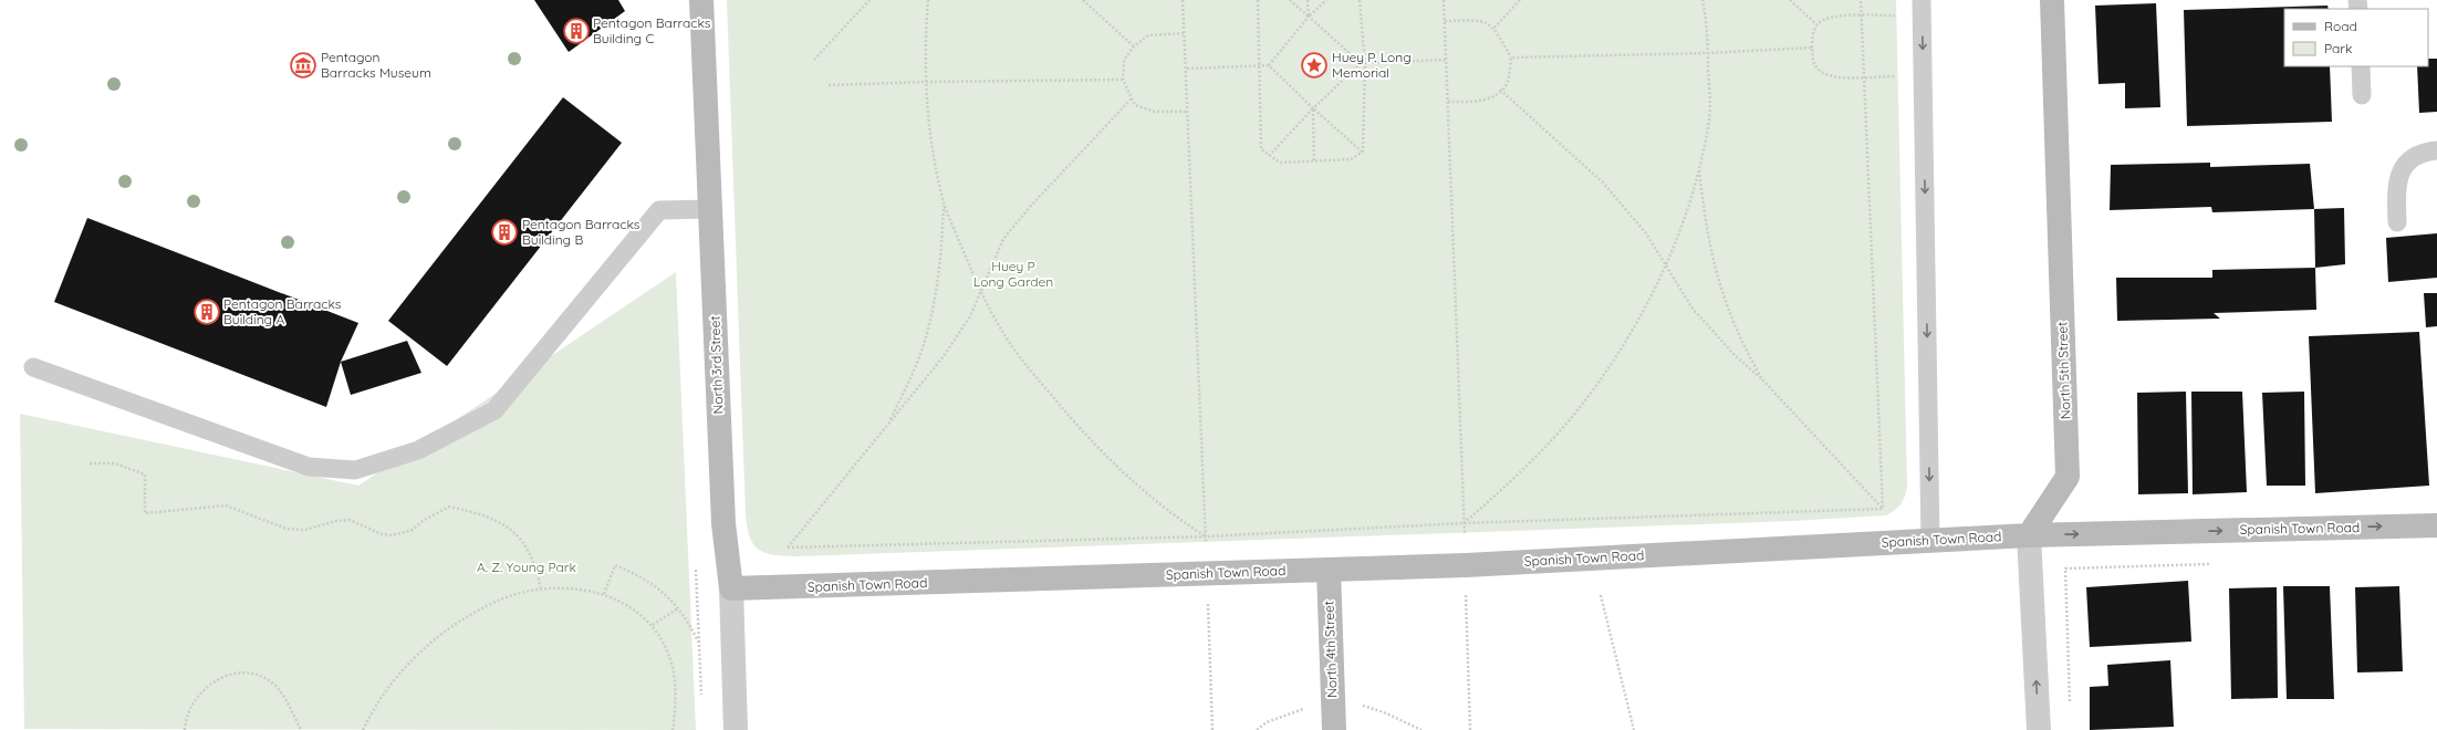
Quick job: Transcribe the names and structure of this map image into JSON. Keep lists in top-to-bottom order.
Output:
{
  "streets": {
    "street": [
      "North 3rd Street",
      "North 5th Street",
      "Spanish Town Road",
      "North 4th Street"
    ]
  },
  "crossings": [
    ["North 3rd Street", "Spanish Town Road"],
    ["North 5th Street", "Spanish Town Road"],
    ["Spanish Town Road", "North 4th Street"]
  ],
  "parks": ["Huey P Long Garden", "A. Z. Young Park"],
  "places": {
    "building": ["Pentagon Barracks Building C", "Pentagon Barracks Building B", "Pentagon Barracks Building A"],
    "museum": ["Pentagon Barracks Museum"],
    "place": ["Huey P. Long Memorial"]
  },
  "legend": ["Road", "Park"]
}
